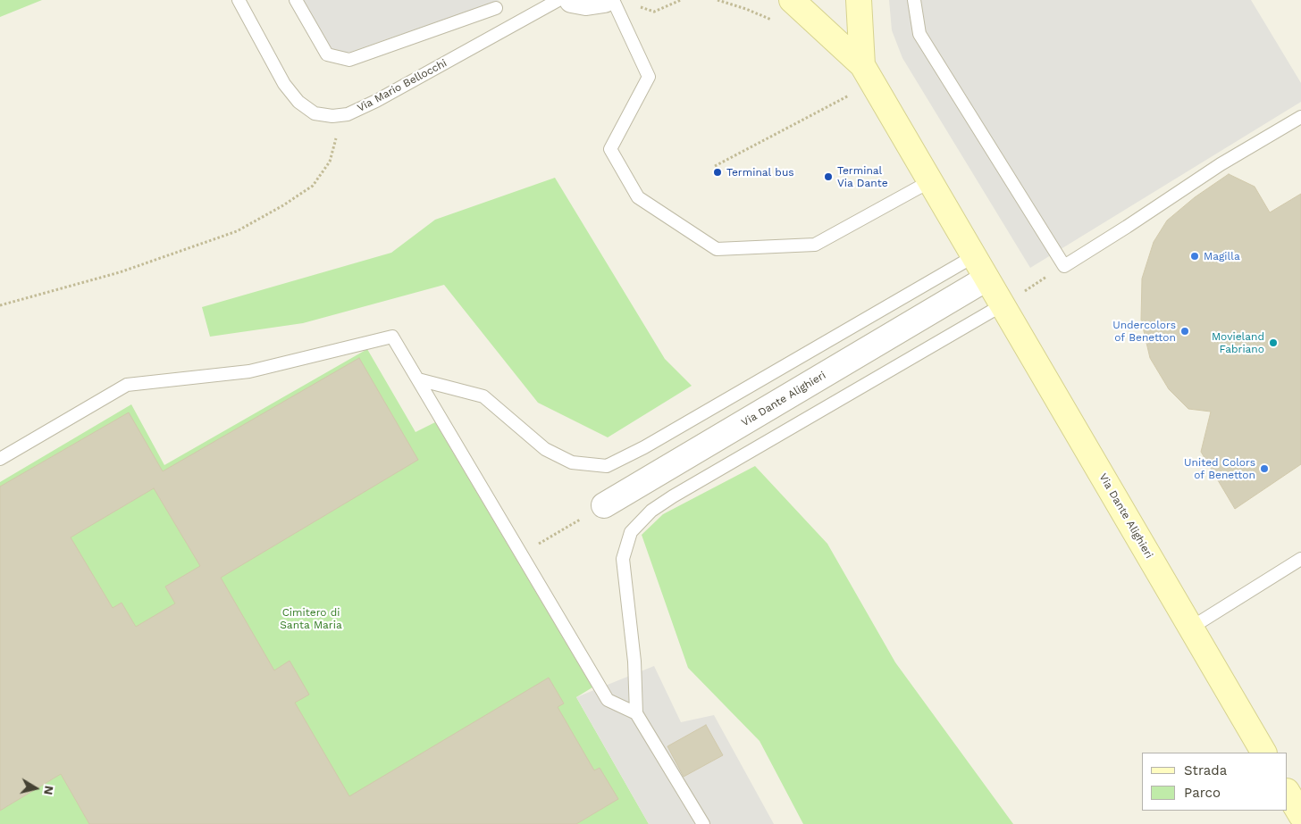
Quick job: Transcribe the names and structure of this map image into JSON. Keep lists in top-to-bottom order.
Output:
{
  "streets": {
    "main road": ["Via Dante Alighieri"],
    "lane": ["Via Mario Bellocchi"]
  },
  "parks": ["Cimitero di Santa Maria"],
  "places": [
    "Terminal bus",
    "Terminal Via Dante",
    "Magilla",
    "Undercolors of Benetton",
    "Movieland Fabriano",
    "United Colors of Benetton"
  ],
  "legend": ["Strada", "Parco"],
  "north": "right"
}
